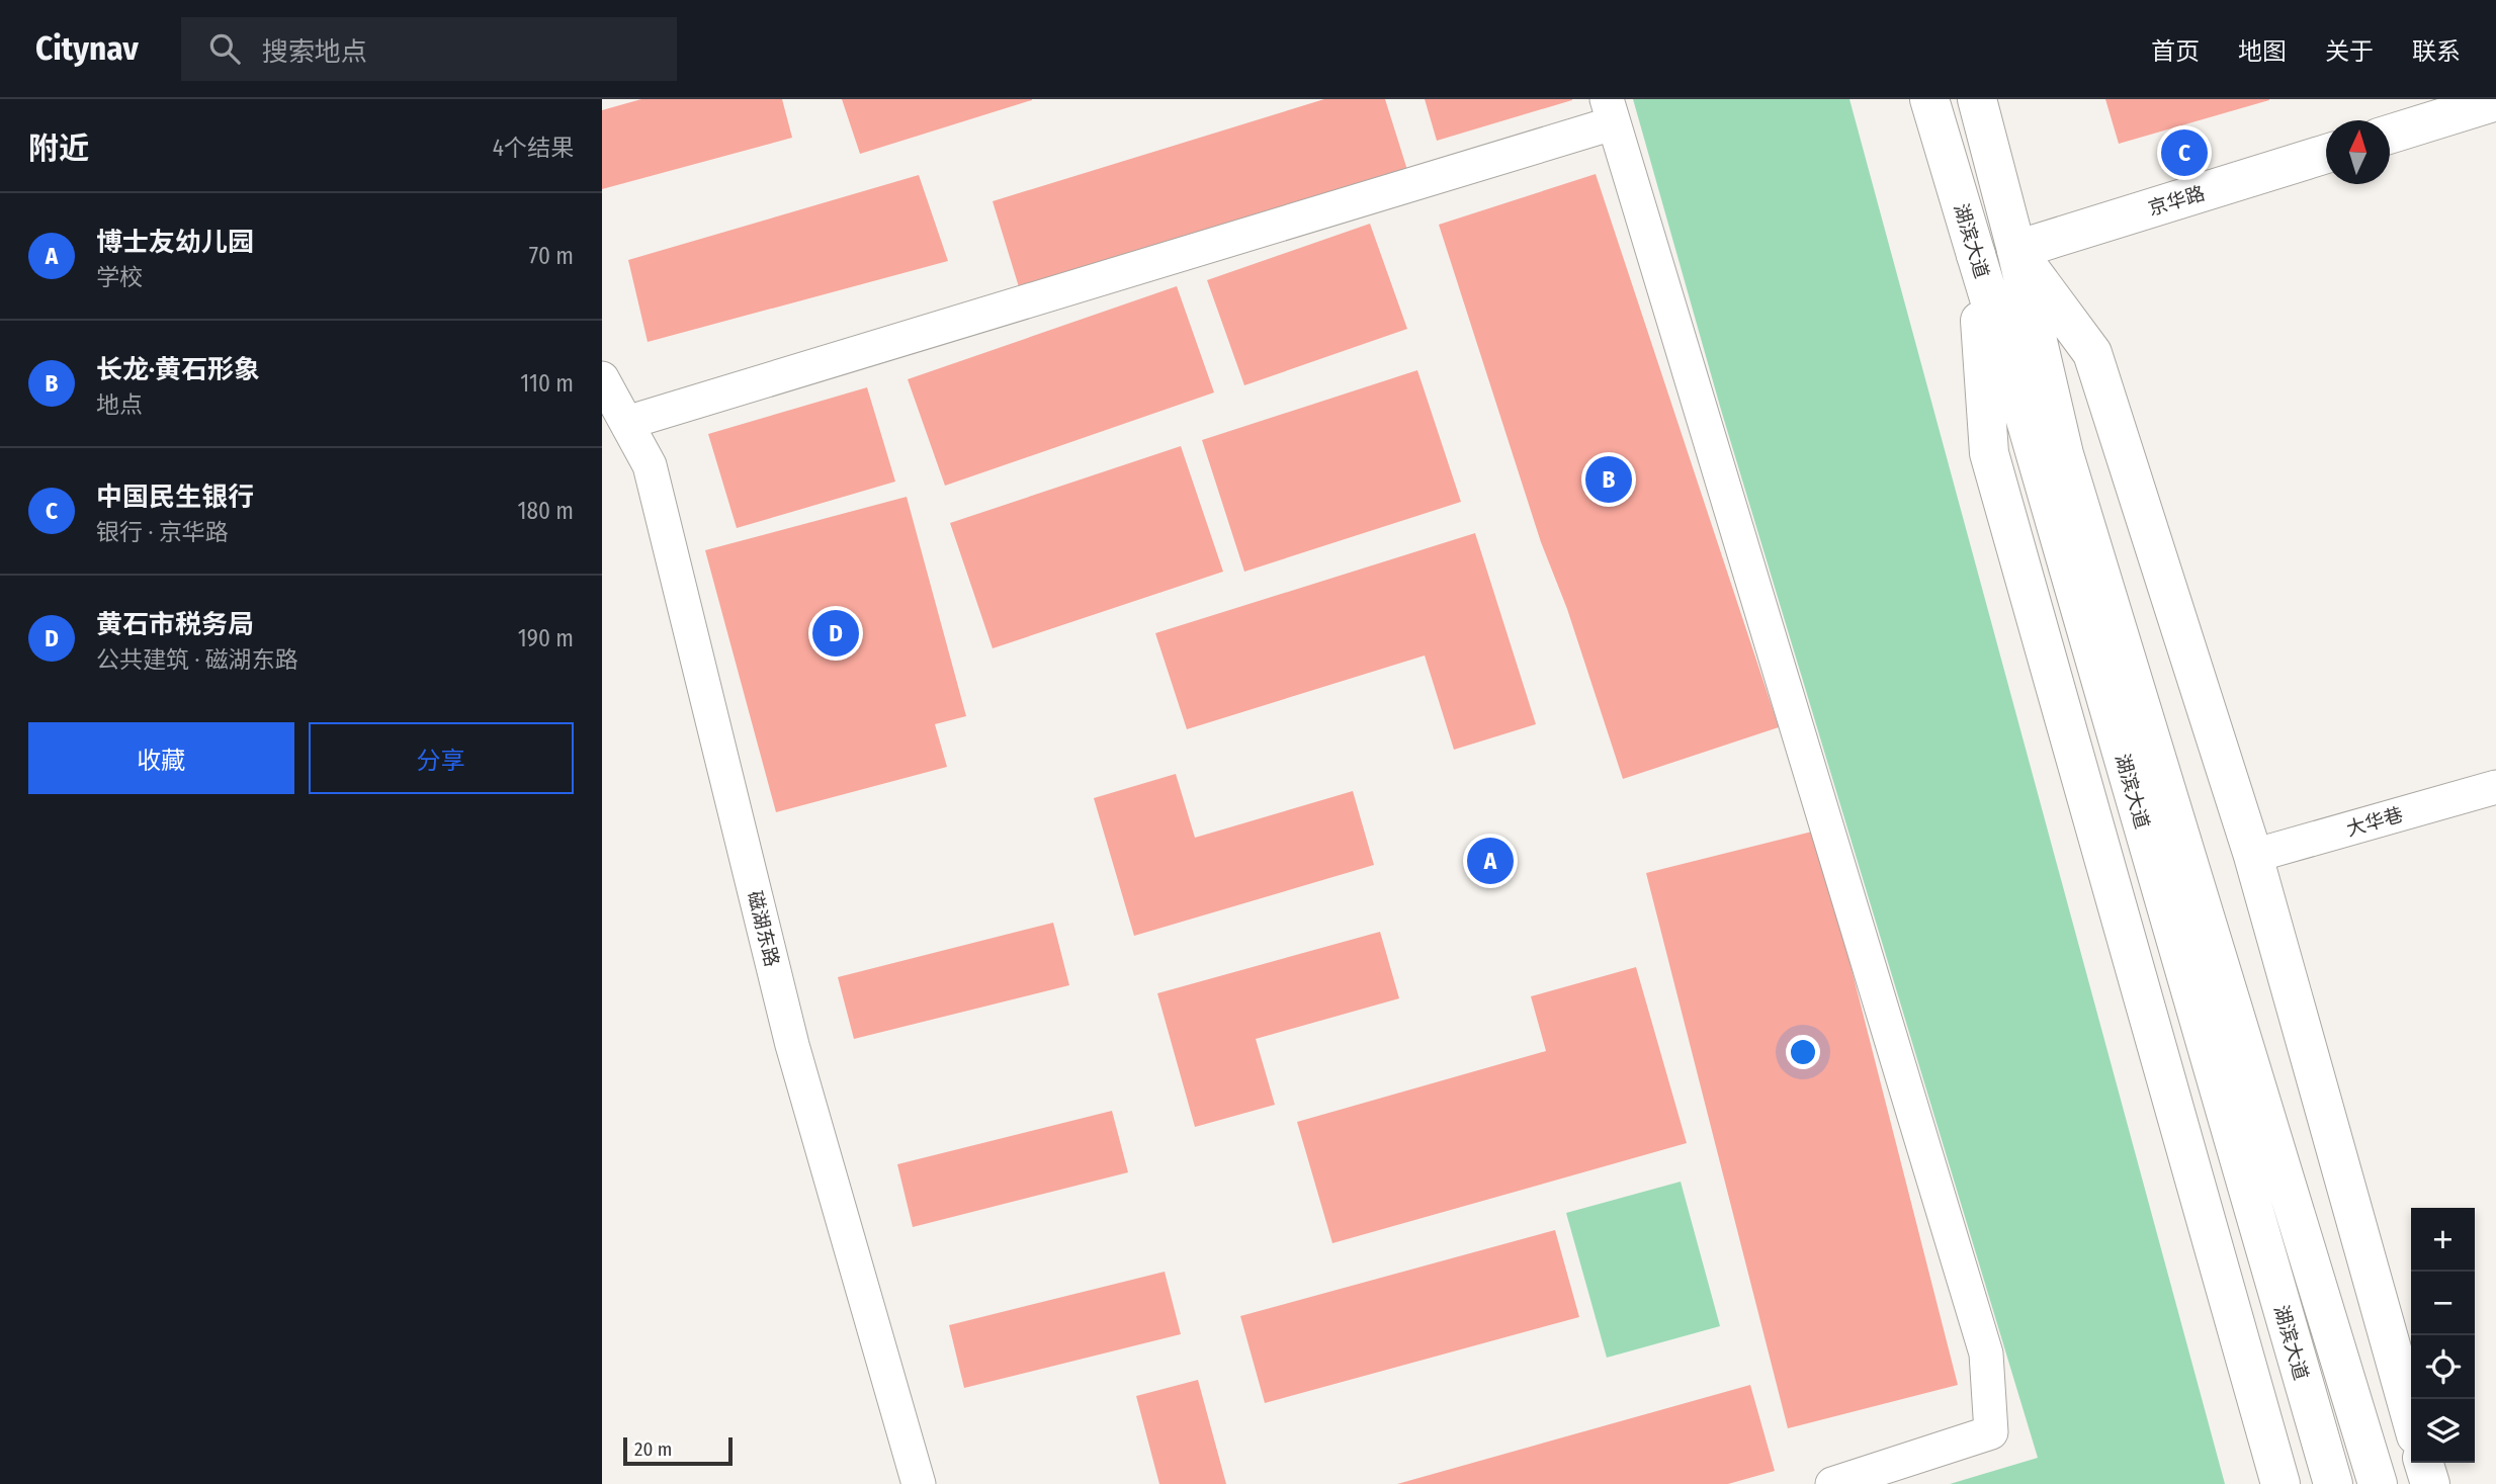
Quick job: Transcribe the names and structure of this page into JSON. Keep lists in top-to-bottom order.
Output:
{
  "streets": {
    "street": [
      "京华路",
      "湖滨大道",
      "大华巷",
      "磁湖东路"
    ]
  },
  "crossings": [
    ["京华路", "湖滨大道"]
  ],
  "scale_bar": "20 m",
  "north": "top",
  "page": {
    "header": "Citynav",
    "search": "搜索地点",
    "nav": [
      "首页",
      "地图",
      "关于",
      "联系"
    ],
    "heading": ["附近", "4个结果"],
    "pins": [
      "C",
      "B",
      "D",
      "A"
    ],
    "list": [
      {
        "mark": "A",
        "name": "博士友幼儿园",
        "note": "学校",
        "value": "70 m"
      },
      {
        "mark": "B",
        "name": "长龙·黄石形象",
        "note": "地点",
        "value": "110 m"
      },
      {
        "mark": "C",
        "name": "中国民生银行",
        "note": "银行 · 京华路",
        "value": "180 m"
      },
      {
        "mark": "D",
        "name": "黄石市税务局",
        "note": "公共建筑 · 磁湖东路",
        "value": "190 m"
      }
    ],
    "buttons": ["收藏", "分享"],
    "map_buttons": ["+", "−"],
    "scale": "20 m"
  }
}
